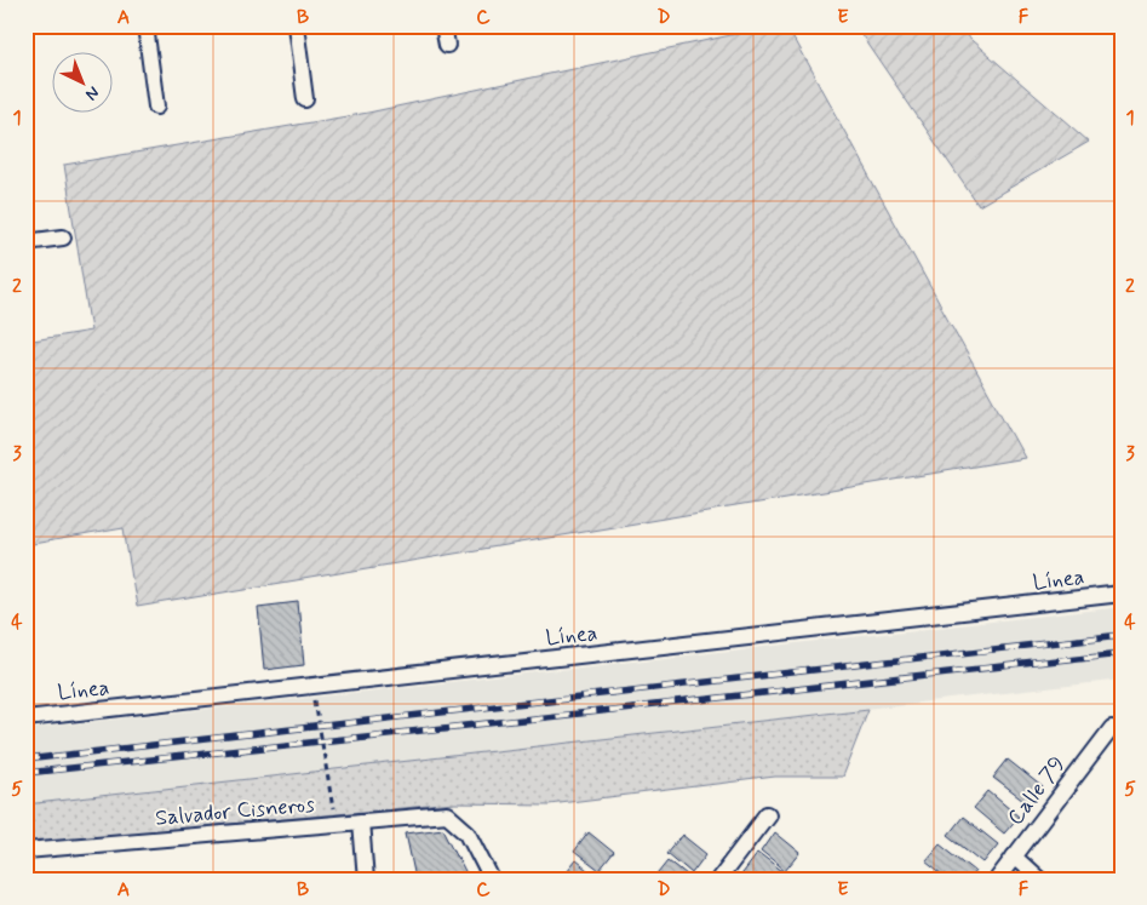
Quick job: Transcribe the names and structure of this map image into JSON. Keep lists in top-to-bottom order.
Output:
{
  "streets": {
    "street": ["Línea", "Calle 79", "Salvador Cisneros"]
  },
  "north": "bottom right",
  "grid": {
    "columns": [
      "A",
      "B",
      "C",
      "D",
      "E",
      "F"
    ],
    "rows": [
      "1",
      "2",
      "3",
      "4",
      "5"
    ]
  }
}
